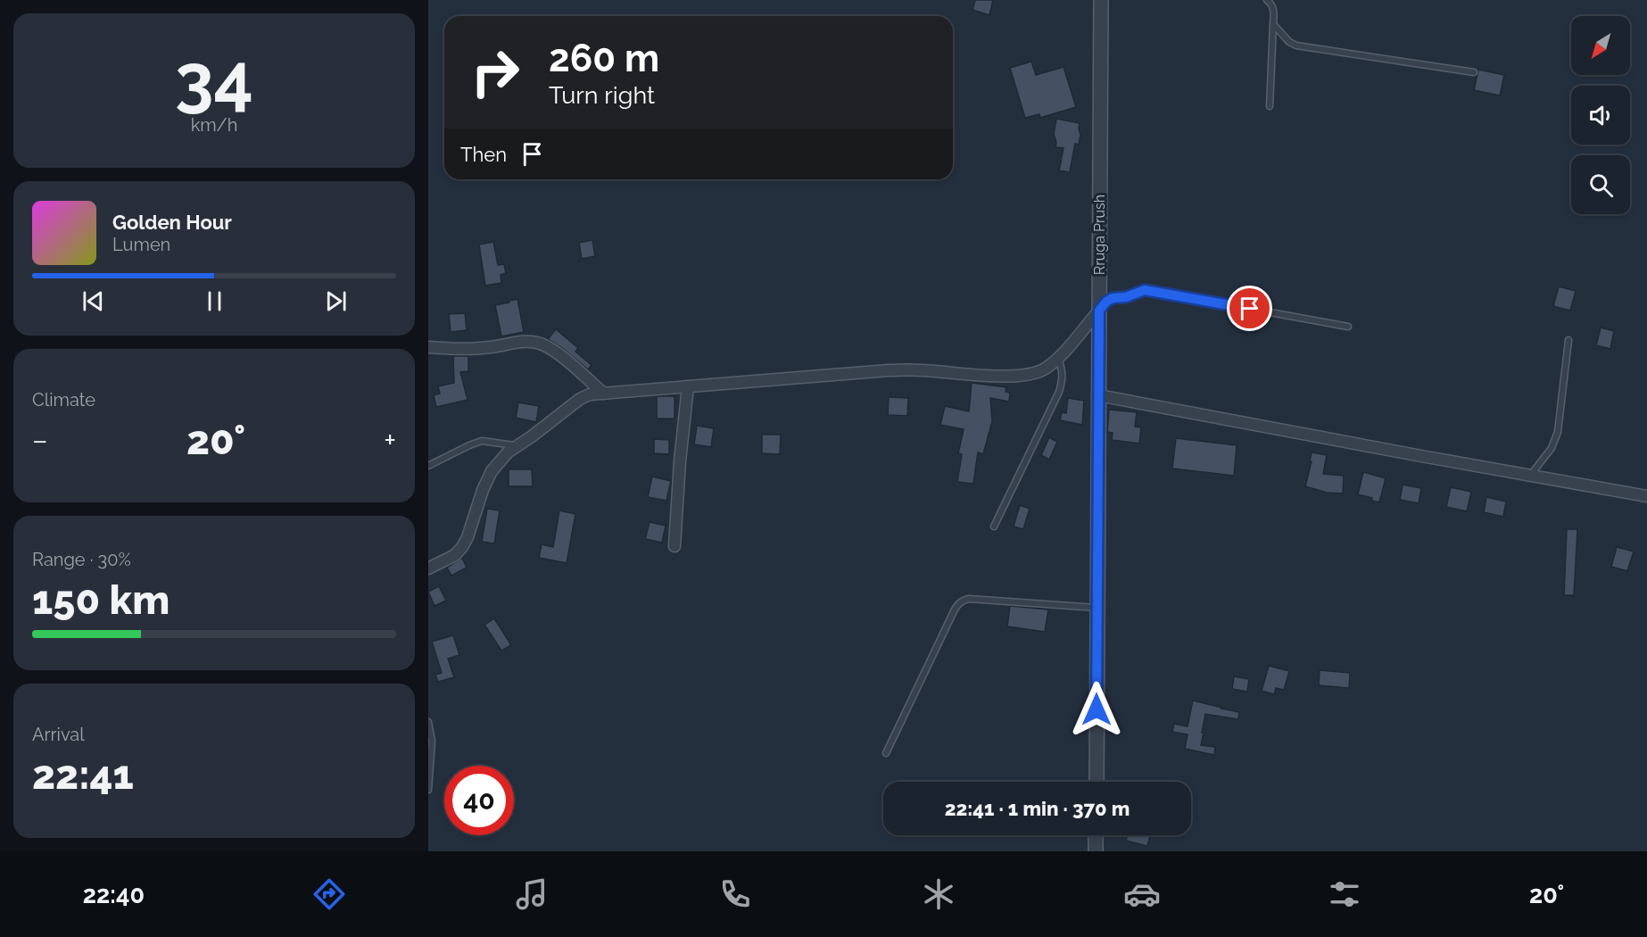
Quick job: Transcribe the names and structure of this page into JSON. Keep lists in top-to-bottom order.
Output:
{
  "streets": {
    "street": ["Rruga Prush"]
  },
  "north": "bottom left",
  "page": {
    "tile": [
      ["34", "km/h"],
      "Climate",
      ["Range · 30%", "150 km"],
      ["Arrival", "22:41"]
    ],
    "turn": ["260 m", "Turn right"],
    "then": "Then",
    "song": ["Golden Hour", "Lumen"],
    "heat": ["−", "20°", "+"],
    "limit": "40",
    "trip": "22:41 · 1 min · 370 m",
    "tabs": ["22:40", "20°"]
  }
}
